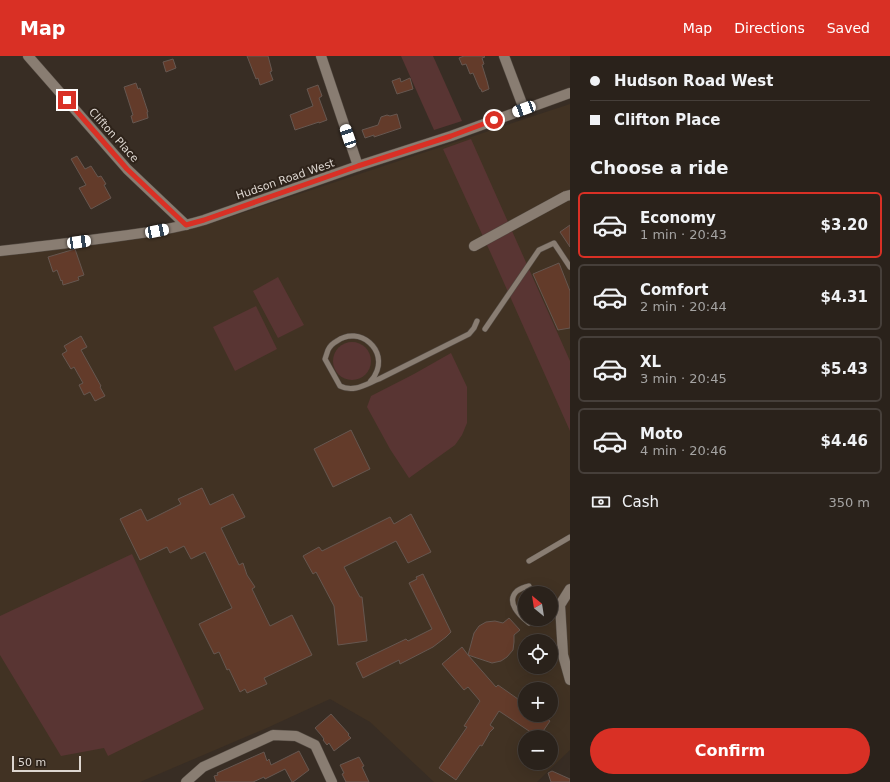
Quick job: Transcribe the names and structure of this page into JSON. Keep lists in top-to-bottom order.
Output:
{
  "streets": {
    "street": ["Clifton Place", "Hudson Road West"]
  },
  "crossings": [
    ["Clifton Place", "Hudson Road West"]
  ],
  "scale_bar": "50 m",
  "north": "top left",
  "page": {
    "header": "Map",
    "nav": ["Map", "Directions", "Saved"],
    "banner": ["Hudson Road West", "Clifton Place"],
    "heading": "Choose a ride",
    "list": [
      {
        "name": "Economy",
        "note": "1 min · 20:43",
        "value": "$3.20"
      },
      {
        "name": "Comfort",
        "note": "2 min · 20:44",
        "value": "$4.31"
      },
      {
        "name": "XL",
        "note": "3 min · 20:45",
        "value": "$5.43"
      },
      {
        "name": "Moto",
        "note": "4 min · 20:46",
        "value": "$4.46"
      }
    ],
    "pay": ["Cash", "350 m"],
    "map_buttons": ["+", "−"],
    "buttons": "Confirm",
    "scale": "50 m"
  }
}
